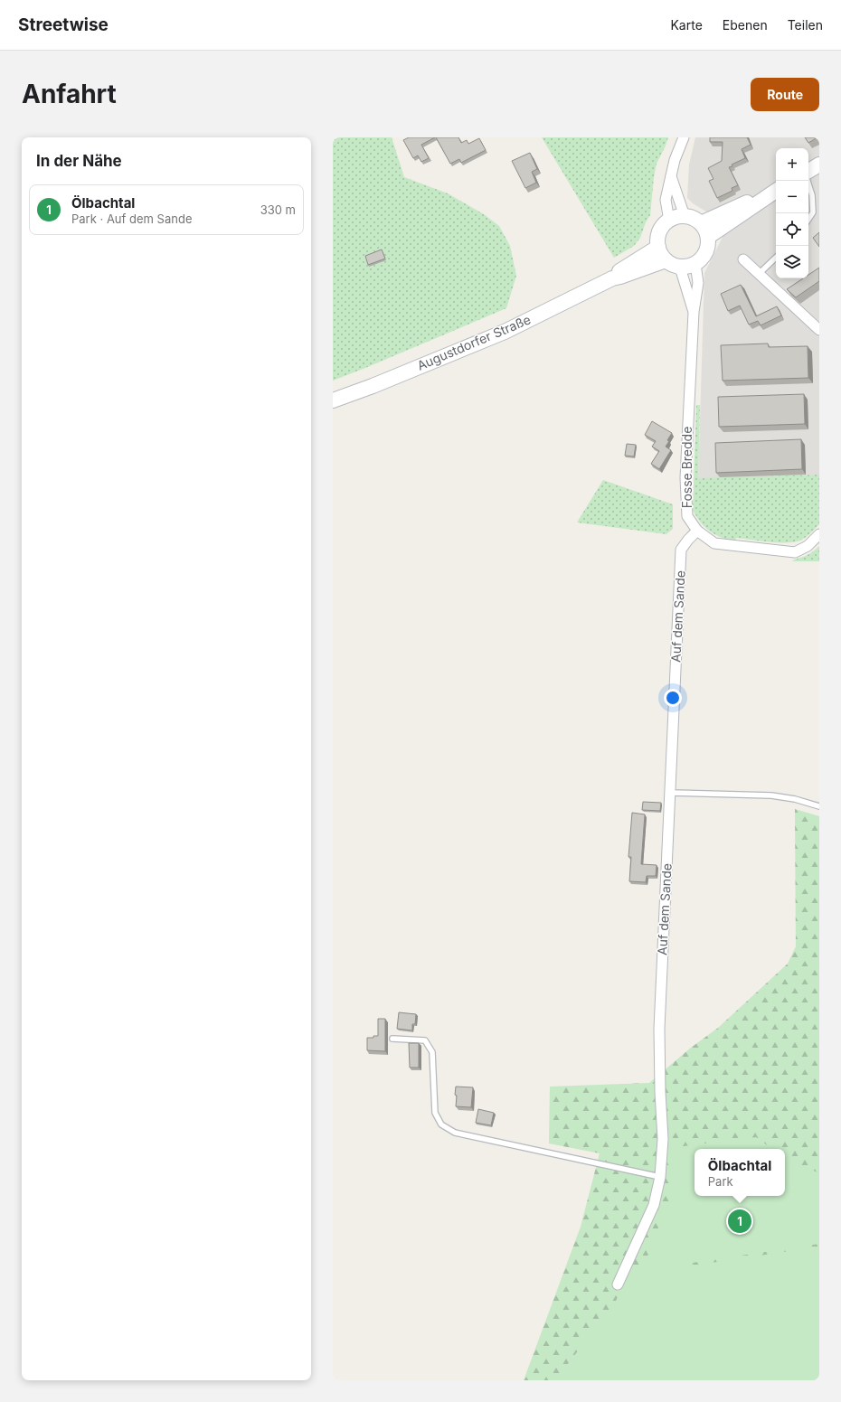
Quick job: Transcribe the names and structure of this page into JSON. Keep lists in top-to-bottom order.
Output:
{
  "streets": {
    "main road": ["Augustdorfer Straße"],
    "street": ["Fosse Bredde", "Auf dem Sande"]
  },
  "crossings": [
    ["Augustdorfer Straße", "Fosse Bredde"],
    ["Fosse Bredde", "Auf dem Sande"]
  ],
  "page": {
    "header": "Streetwise",
    "nav": ["Karte", "Ebenen", "Teilen"],
    "buttons": "Route",
    "title": "Anfahrt",
    "heading": "In der Nähe",
    "map_buttons": ["+", "−"],
    "list": [
      {
        "mark": "1",
        "name": "Ölbachtal",
        "note": "Park · Auf dem Sande",
        "value": "330 m"
      }
    ],
    "popup": ["Ölbachtal", "Park"],
    "pins": "1"
  }
}
